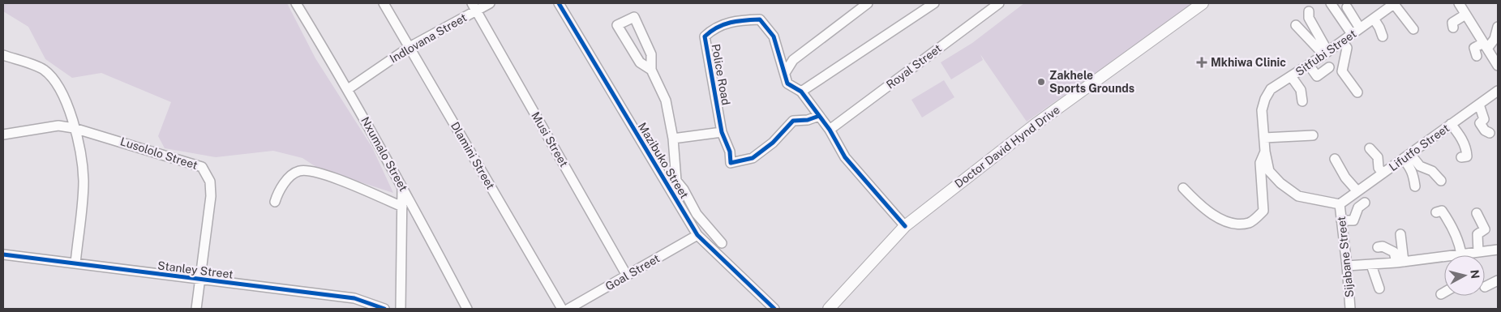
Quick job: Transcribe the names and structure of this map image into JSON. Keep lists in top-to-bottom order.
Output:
{
  "streets": {
    "main road": ["Doctor David Hynd Drive"],
    "street": [
      "Indlovana Street",
      "Sitfubi Street",
      "Royal Street",
      "Police Road",
      "Musi Street",
      "Lifutfo Street",
      "Lusololo Street",
      "Nxumalo Street",
      "Dlamini Street",
      "Mazibuko Street",
      "Sijabane Street",
      "Stanley Street",
      "Goal Street"
    ]
  },
  "crossings": [
    ["Indlovana Street", "Musi Street"],
    ["Indlovana Street", "Nxumalo Street"],
    ["Indlovana Street", "Dlamini Street"],
    ["Sitfubi Street", "Lifutfo Street"],
    ["Sitfubi Street", "Sijabane Street"],
    ["Royal Street", "Police Road"],
    ["Police Road", "Doctor David Hynd Drive"],
    ["Musi Street", "Goal Street"],
    ["Lifutfo Street", "Sijabane Street"],
    ["Lusololo Street", "Stanley Street"],
    ["Mazibuko Street", "Goal Street"]
  ],
  "places": {
    "health": ["Mkhiwa Clinic"],
    "other": ["Zakhele Sports Grounds"]
  },
  "north": "right"
}
